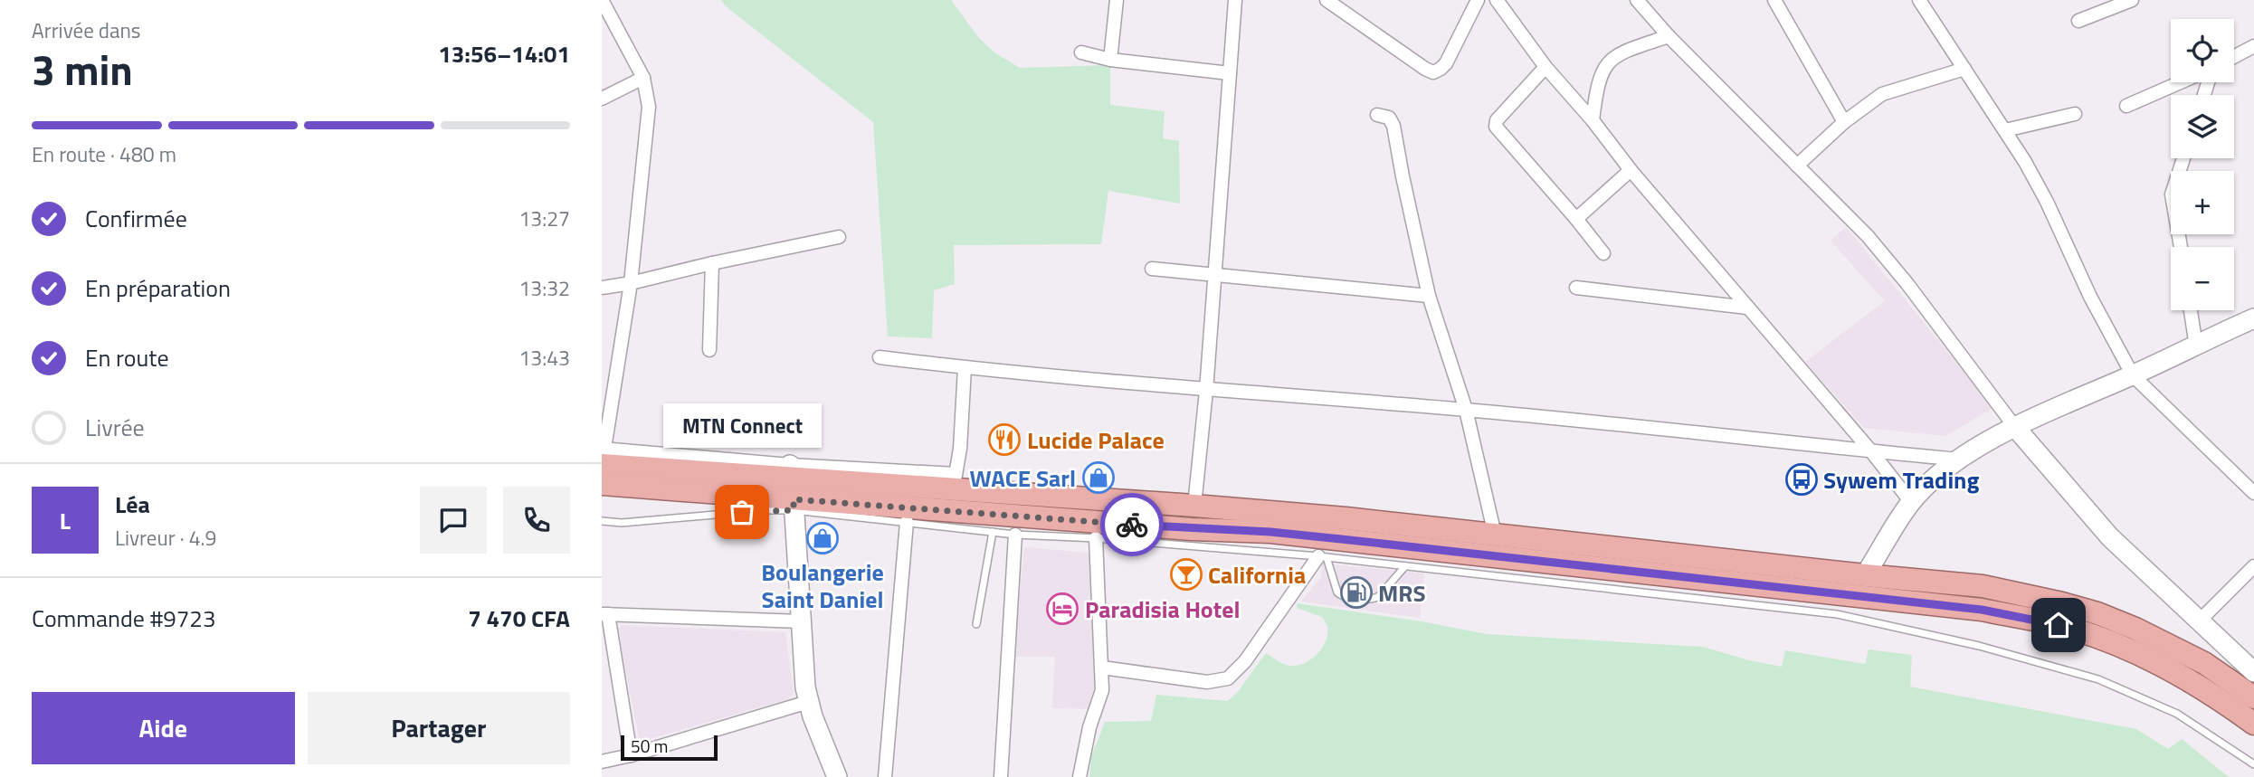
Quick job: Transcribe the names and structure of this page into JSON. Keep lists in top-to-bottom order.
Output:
{
  "places": {
    "restaurant": ["Lucide Palace"],
    "shop": ["WACE Sarl", "Boulangerie Saint Daniel"],
    "bus stop": ["Sywem Trading"],
    "other": ["MTN Connect"],
    "bar": ["California"],
    "fuel station": ["MRS"],
    "hotel": ["Paradisia Hotel"]
  },
  "scale_bar": "50 m",
  "page": {
    "heading": ["3 min", "Arrivée dans", "13:56–14:01"],
    "panel": [
      "Léa",
      "Livreur · 4.9",
      "Commande #9723",
      "7 470 CFA"
    ],
    "map_buttons": ["+", "−"],
    "bar": "En route · 480 m",
    "list": [
      ["Confirmée", "13:27"],
      ["En préparation", "13:32"],
      ["En route", "13:43"],
      "Livrée"
    ],
    "bubble": "MTN Connect",
    "round": "L",
    "buttons": ["Aide", "Partager"],
    "scale": "50 m"
  }
}
